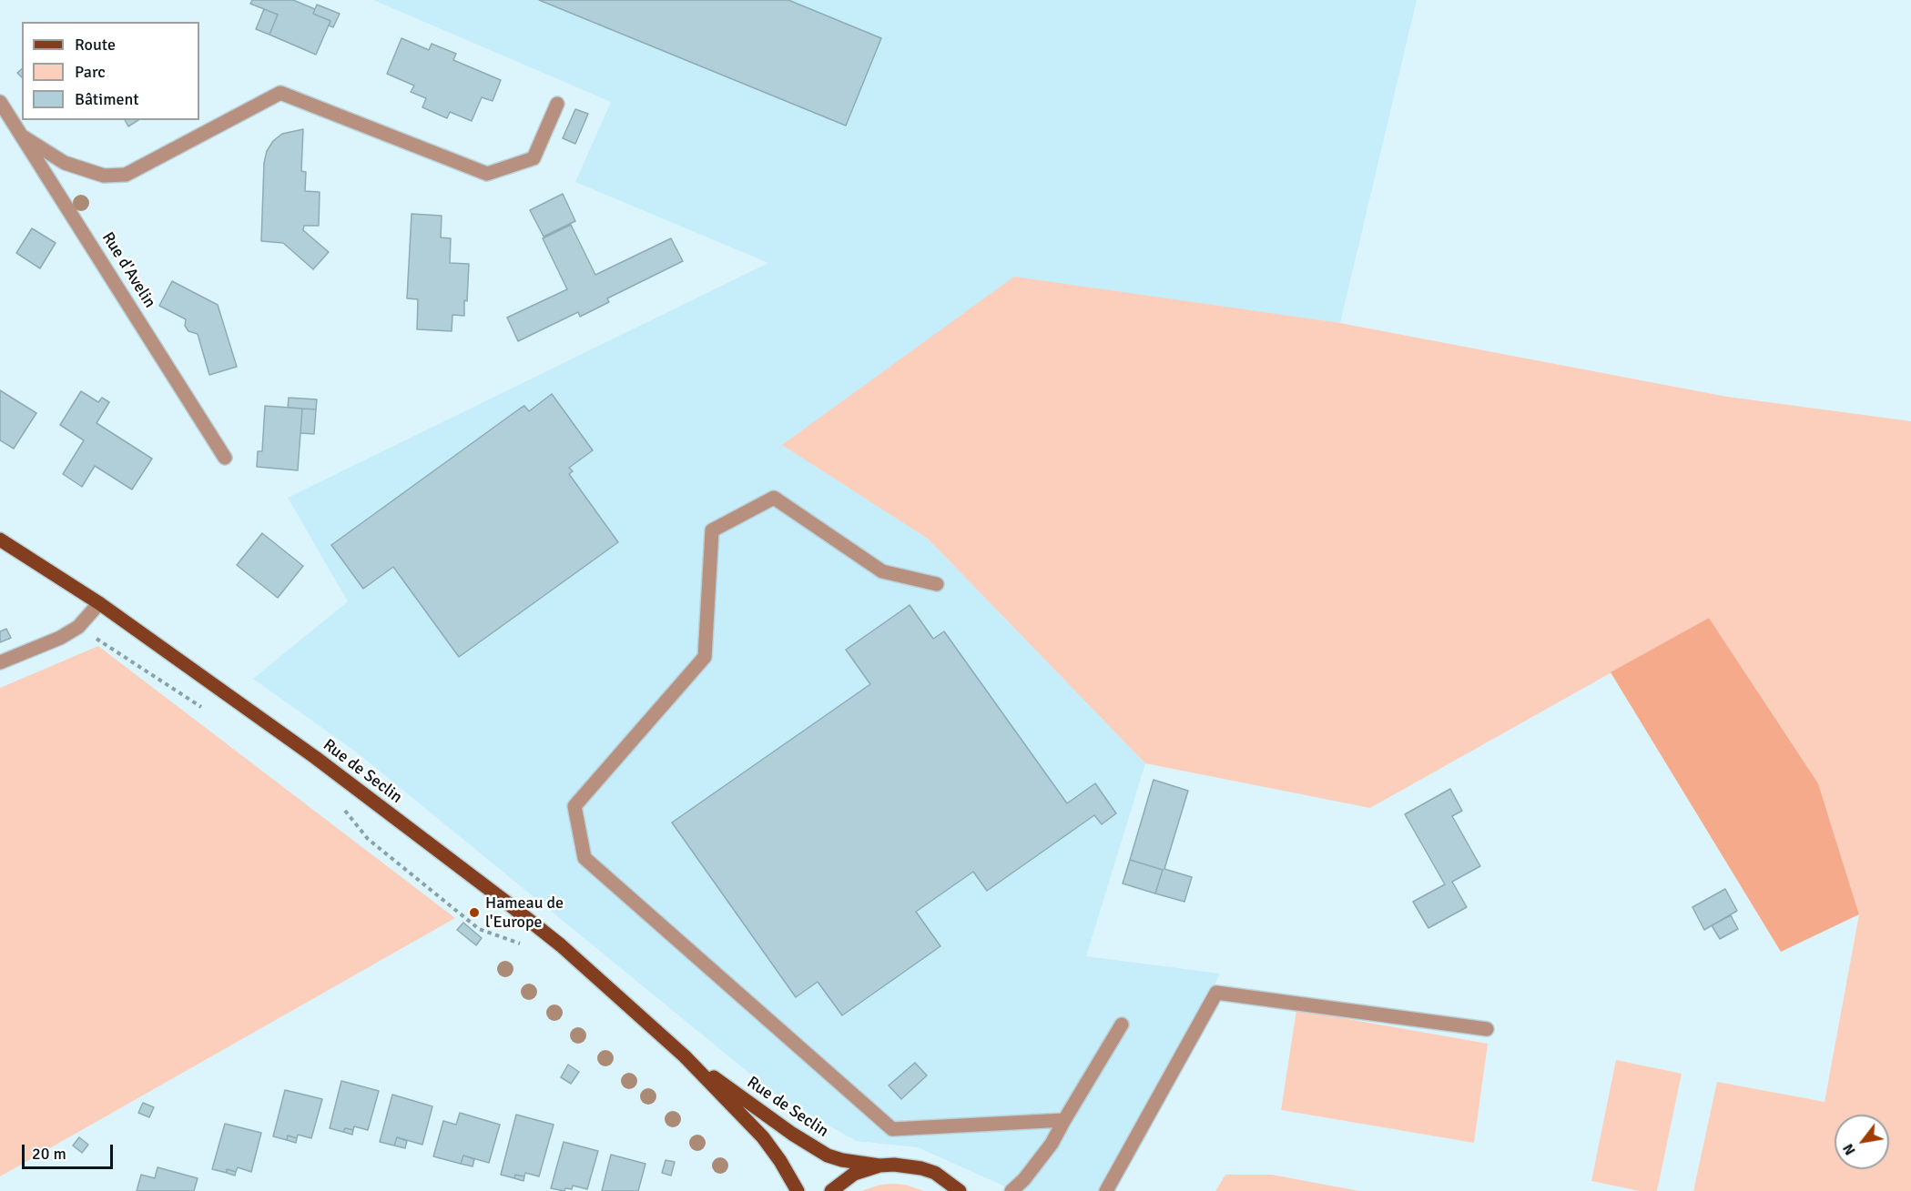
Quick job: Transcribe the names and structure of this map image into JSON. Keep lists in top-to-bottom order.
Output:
{
  "streets": {
    "main road": ["Rue de Seclin"],
    "street": ["Rue d'Avelin"]
  },
  "places": ["Hameau de l'Europe"],
  "legend": ["Route", "Parc", "Bâtiment"],
  "scale_bar": "20 m",
  "north": "bottom left"
}
